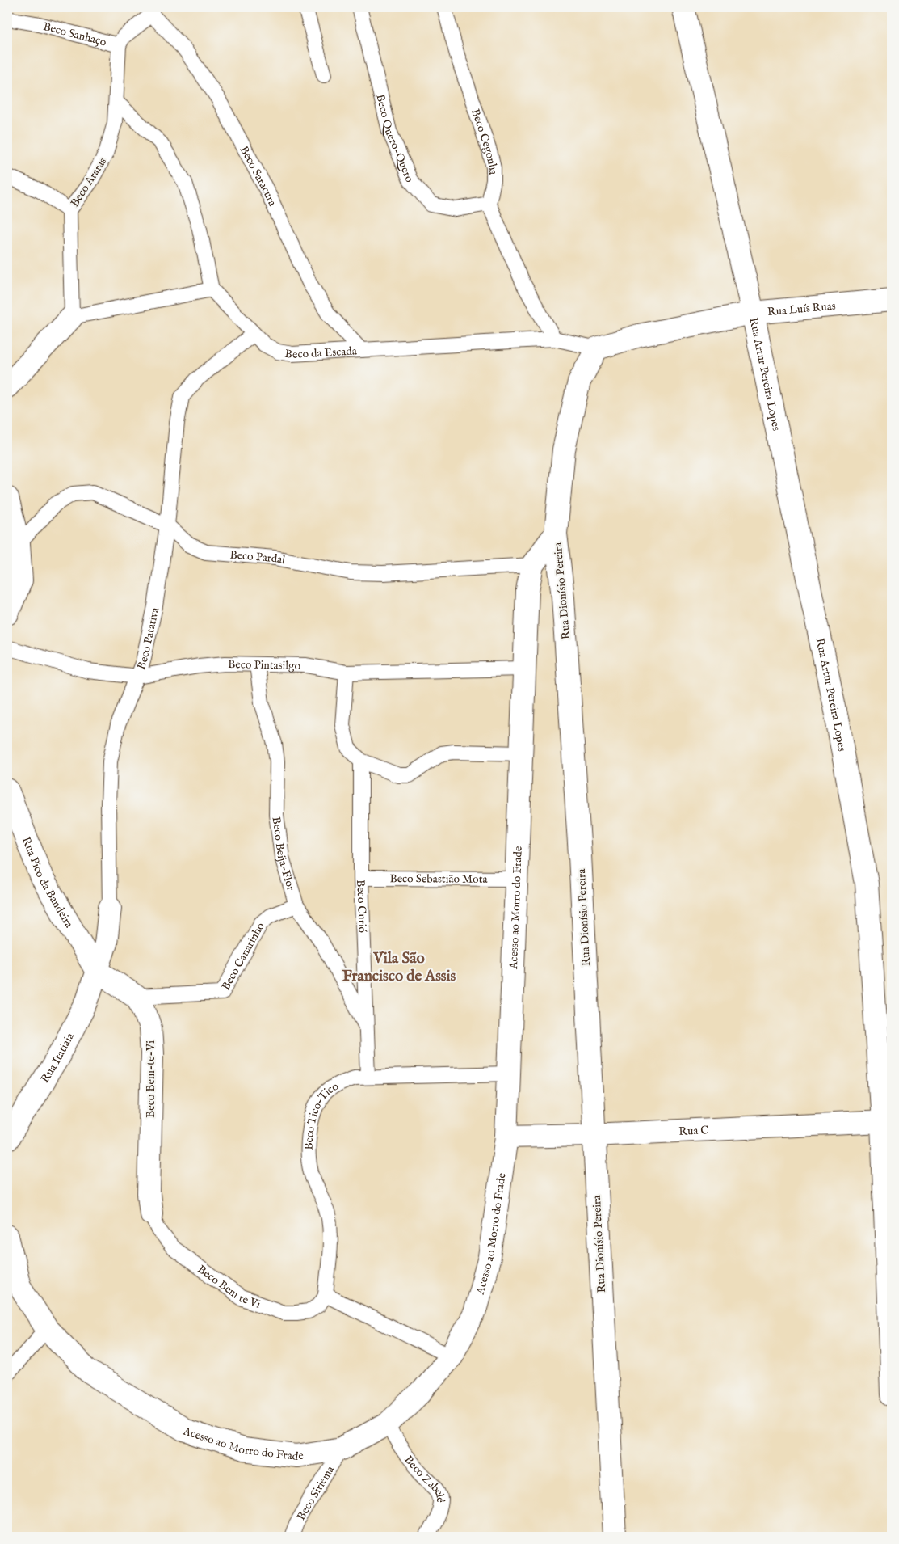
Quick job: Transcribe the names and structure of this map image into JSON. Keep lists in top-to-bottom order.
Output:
{
  "streets": {
    "street": [
      "Rua Luís Ruas",
      "Rua Artur Pereira Lopes",
      "Rua Dionísio Pereira",
      "Beco Patativa",
      "Rua Pico da Bandeira",
      "Acesso ao Morro do Frade",
      "Rua Itatiaia",
      "Beco Bem-te-Vi",
      "Rua C"
    ],
    "lane": [
      "Beco Sanhaço",
      "Beco Quero-Quero",
      "Beco Cegonha",
      "Beco Saracura",
      "Beco Araras",
      "Beco da Escada",
      "Beco Pardal",
      "Beco Pintasilgo",
      "Beco Beija-Flor",
      "Beco Sebastião Mota",
      "Beco Curió",
      "Beco Canarinho",
      "Beco Tico-Tico",
      "Beco Bem te Vi",
      "Beco Zabelê",
      "Beco Siriema"
    ]
  },
  "crossings": [
    ["Beco Sanhaço", "Beco Araras"],
    ["Beco Quero-Quero", "Beco Cegonha"],
    ["Beco Saracura", "Beco da Escada"],
    ["Rua Luís Ruas", "Beco da Escada"],
    ["Rua Luís Ruas", "Rua Artur Pereira Lopes"],
    ["Rua Luís Ruas", "Rua Dionísio Pereira"],
    ["Beco da Escada", "Rua Dionísio Pereira"],
    ["Beco da Escada", "Beco Patativa"],
    ["Rua Artur Pereira Lopes", "Rua C"],
    ["Beco Pardal", "Beco Patativa"],
    ["Beco Pardal", "Acesso ao Morro do Frade"],
    ["Rua Dionísio Pereira", "Acesso ao Morro do Frade"],
    ["Rua Dionísio Pereira", "Rua C"],
    ["Beco Patativa", "Beco Pintasilgo"],
    ["Beco Patativa", "Rua Pico da Bandeira"],
    ["Beco Patativa", "Rua Itatiaia"],
    ["Beco Patativa", "Beco Bem-te-Vi"],
    ["Beco Pintasilgo", "Beco Beija-Flor"],
    ["Beco Pintasilgo", "Acesso ao Morro do Frade"],
    ["Beco Beija-Flor", "Beco Curió"],
    ["Beco Beija-Flor", "Beco Canarinho"],
    ["Beco Sebastião Mota", "Beco Curió"],
    ["Beco Sebastião Mota", "Acesso ao Morro do Frade"],
    ["Rua Pico da Bandeira", "Rua Itatiaia"],
    ["Rua Pico da Bandeira", "Beco Bem-te-Vi"],
    ["Beco Curió", "Beco Tico-Tico"],
    ["Acesso ao Morro do Frade", "Beco Tico-Tico"],
    ["Acesso ao Morro do Frade", "Rua C"],
    ["Acesso ao Morro do Frade", "Beco Zabelê"],
    ["Acesso ao Morro do Frade", "Beco Siriema"],
    ["Beco Canarinho", "Beco Bem-te-Vi"],
    ["Rua Itatiaia", "Beco Bem-te-Vi"],
    ["Beco Bem-te-Vi", "Beco Bem te Vi"],
    ["Beco Tico-Tico", "Beco Bem te Vi"]
  ],
  "districts": ["Vila São Francisco de Assis"]
}
